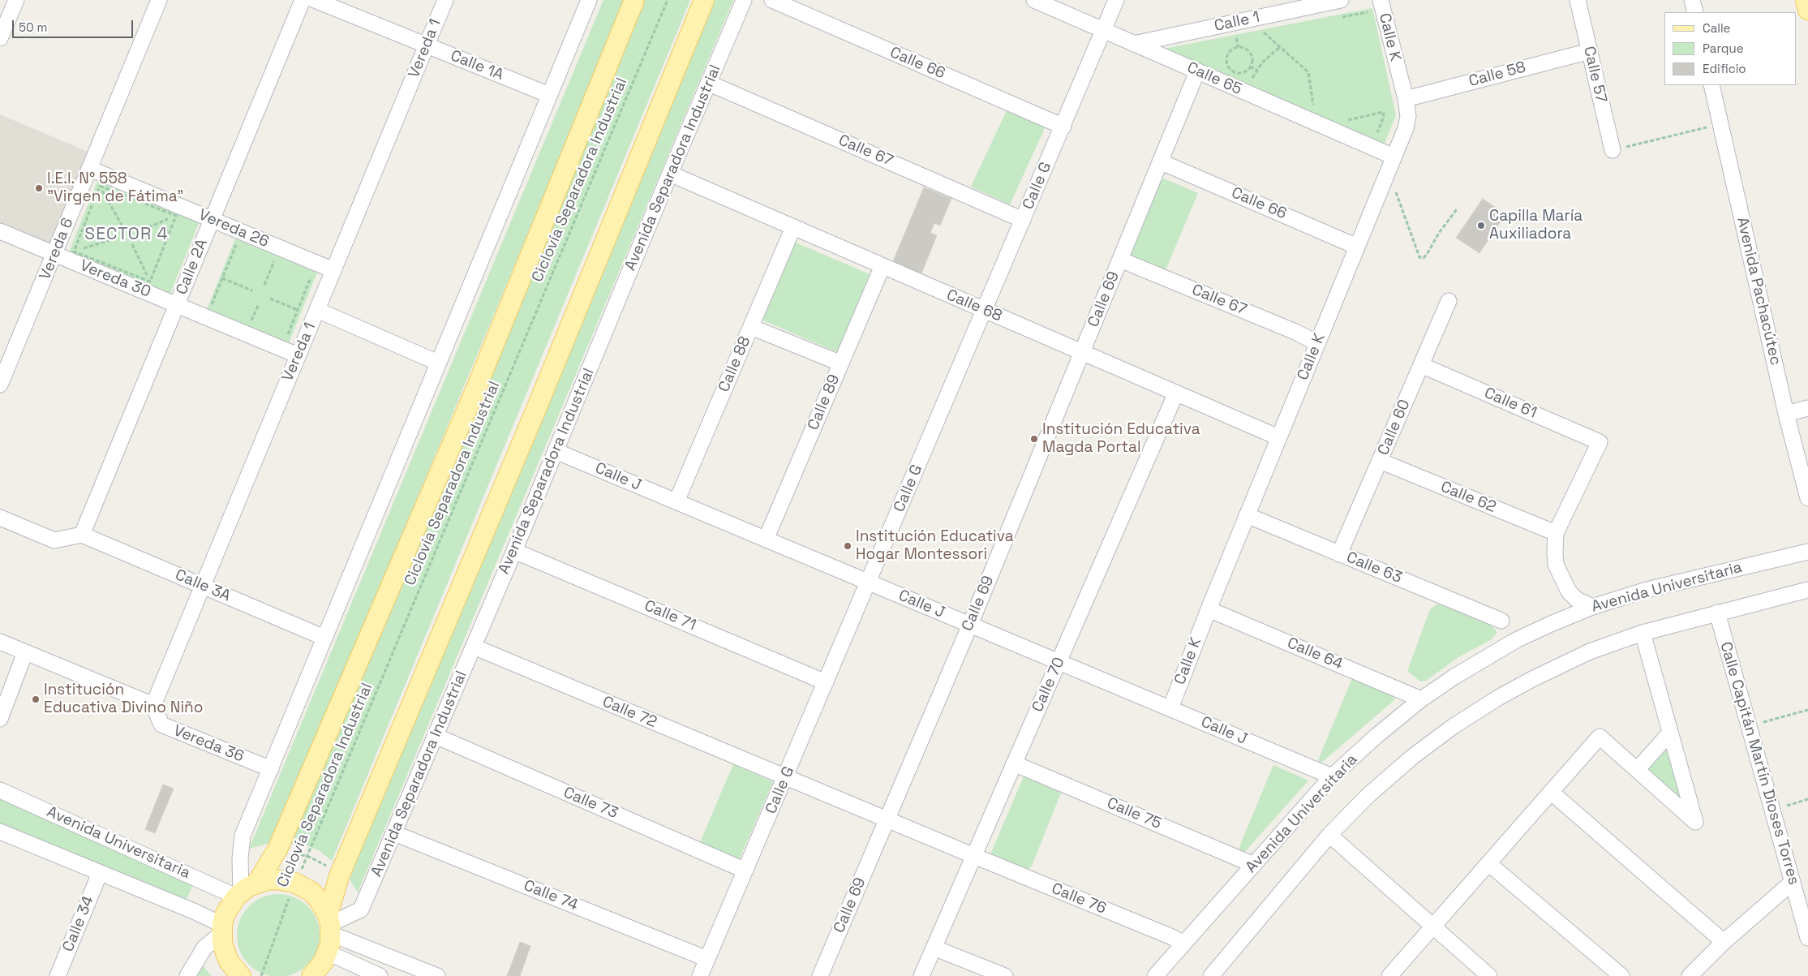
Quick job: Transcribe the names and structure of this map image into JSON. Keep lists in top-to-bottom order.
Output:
{
  "streets": {
    "street": [
      "Calle 1",
      "Calle K",
      "Vereda 1",
      "Calle 66",
      "Calle 1A",
      "Calle 58",
      "Calle 57",
      "Calle 65",
      "Calle 67",
      "Avenida Separadora Industrial",
      "Calle G",
      "Vereda 26",
      "Vereda 6",
      "Calle 2A",
      "Vereda 30",
      "Avenida Pachacútec",
      "Calle 69",
      "Calle 68",
      "Calle 88",
      "Calle 89",
      "Calle 61",
      "Calle 60",
      "Calle J",
      "Calle 62",
      "Calle 63",
      "Calle 3A",
      "Avenida Universitaria",
      "Calle 71",
      "Calle 64",
      "Calle 70",
      "Calle 72",
      "Vereda 36",
      "Calle Capitán Martín Dioses Torres",
      "Calle 73",
      "Calle 75",
      "Calle 74",
      "Calle 76",
      "Calle 34"
    ],
    "path": ["Ciclovía Separadora Industrial"]
  },
  "crossings": [
    ["Calle 1", "Calle 65"],
    ["Calle K", "Calle 66"],
    ["Calle K", "Calle 58"],
    ["Calle K", "Calle 65"],
    ["Calle K", "Calle 67"],
    ["Calle K", "Calle 68"],
    ["Calle K", "Calle J"],
    ["Calle K", "Calle 63"],
    ["Calle K", "Calle 64"],
    ["Vereda 1", "Calle 1A"],
    ["Vereda 1", "Vereda 26"],
    ["Vereda 1", "Vereda 30"],
    ["Vereda 1", "Calle 3A"],
    ["Vereda 1", "Vereda 36"],
    ["Calle 66", "Calle G"],
    ["Calle 66", "Calle 69"],
    ["Calle 58", "Calle 57"],
    ["Calle 65", "Calle G"],
    ["Calle 65", "Calle 69"],
    ["Calle 67", "Avenida Separadora Industrial"],
    ["Calle 67", "Calle G"],
    ["Calle 67", "Calle 69"],
    ["Avenida Separadora Industrial", "Calle 68"],
    ["Avenida Separadora Industrial", "Calle J"],
    ["Avenida Separadora Industrial", "Calle 71"],
    ["Avenida Separadora Industrial", "Calle 72"],
    ["Avenida Separadora Industrial", "Calle 73"],
    ["Avenida Separadora Industrial", "Calle 74"],
    ["Calle G", "Calle 68"],
    ["Calle G", "Calle J"],
    ["Calle G", "Calle 71"],
    ["Calle G", "Calle 72"],
    ["Calle G", "Calle 73"],
    ["Calle G", "Calle 74"],
    ["Vereda 26", "Vereda 6"],
    ["Vereda 26", "Calle 2A"],
    ["Vereda 6", "Vereda 30"],
    ["Calle 2A", "Vereda 30"],
    ["Calle 2A", "Calle 3A"],
    ["Calle 69", "Calle 68"],
    ["Calle 69", "Calle J"],
    ["Calle 69", "Calle 72"],
    ["Calle 69", "Calle 76"],
    ["Calle 68", "Calle 88"],
    ["Calle 68", "Calle 89"],
    ["Calle 68", "Calle 70"],
    ["Calle 88", "Calle J"],
    ["Calle 89", "Calle J"],
    ["Calle 61", "Calle 60"],
    ["Calle 61", "Calle 62"],
    ["Calle 60", "Calle 62"],
    ["Calle 60", "Calle 63"],
    ["Calle J", "Avenida Universitaria"],
    ["Calle J", "Calle 70"],
    ["Avenida Universitaria", "Calle 64"],
    ["Avenida Universitaria", "Calle 75"],
    ["Avenida Universitaria", "Calle 76"],
    ["Calle 70", "Calle 75"],
    ["Calle 70", "Calle 76"],
    ["Calle 72", "Calle 76"]
  ],
  "districts": ["SECTOR 4"],
  "places": [
    "I.E.I. N° 558 \"Virgen de Fátima\"",
    "Capilla María Auxiliadora",
    "Institución Educativa Magda Portal",
    "Institución Educativa Hogar Montessori",
    "Institución Educativa Divino Niño"
  ],
  "legend": ["Calle", "Parque", "Edificio"],
  "scale_bar": "50 m"
}
